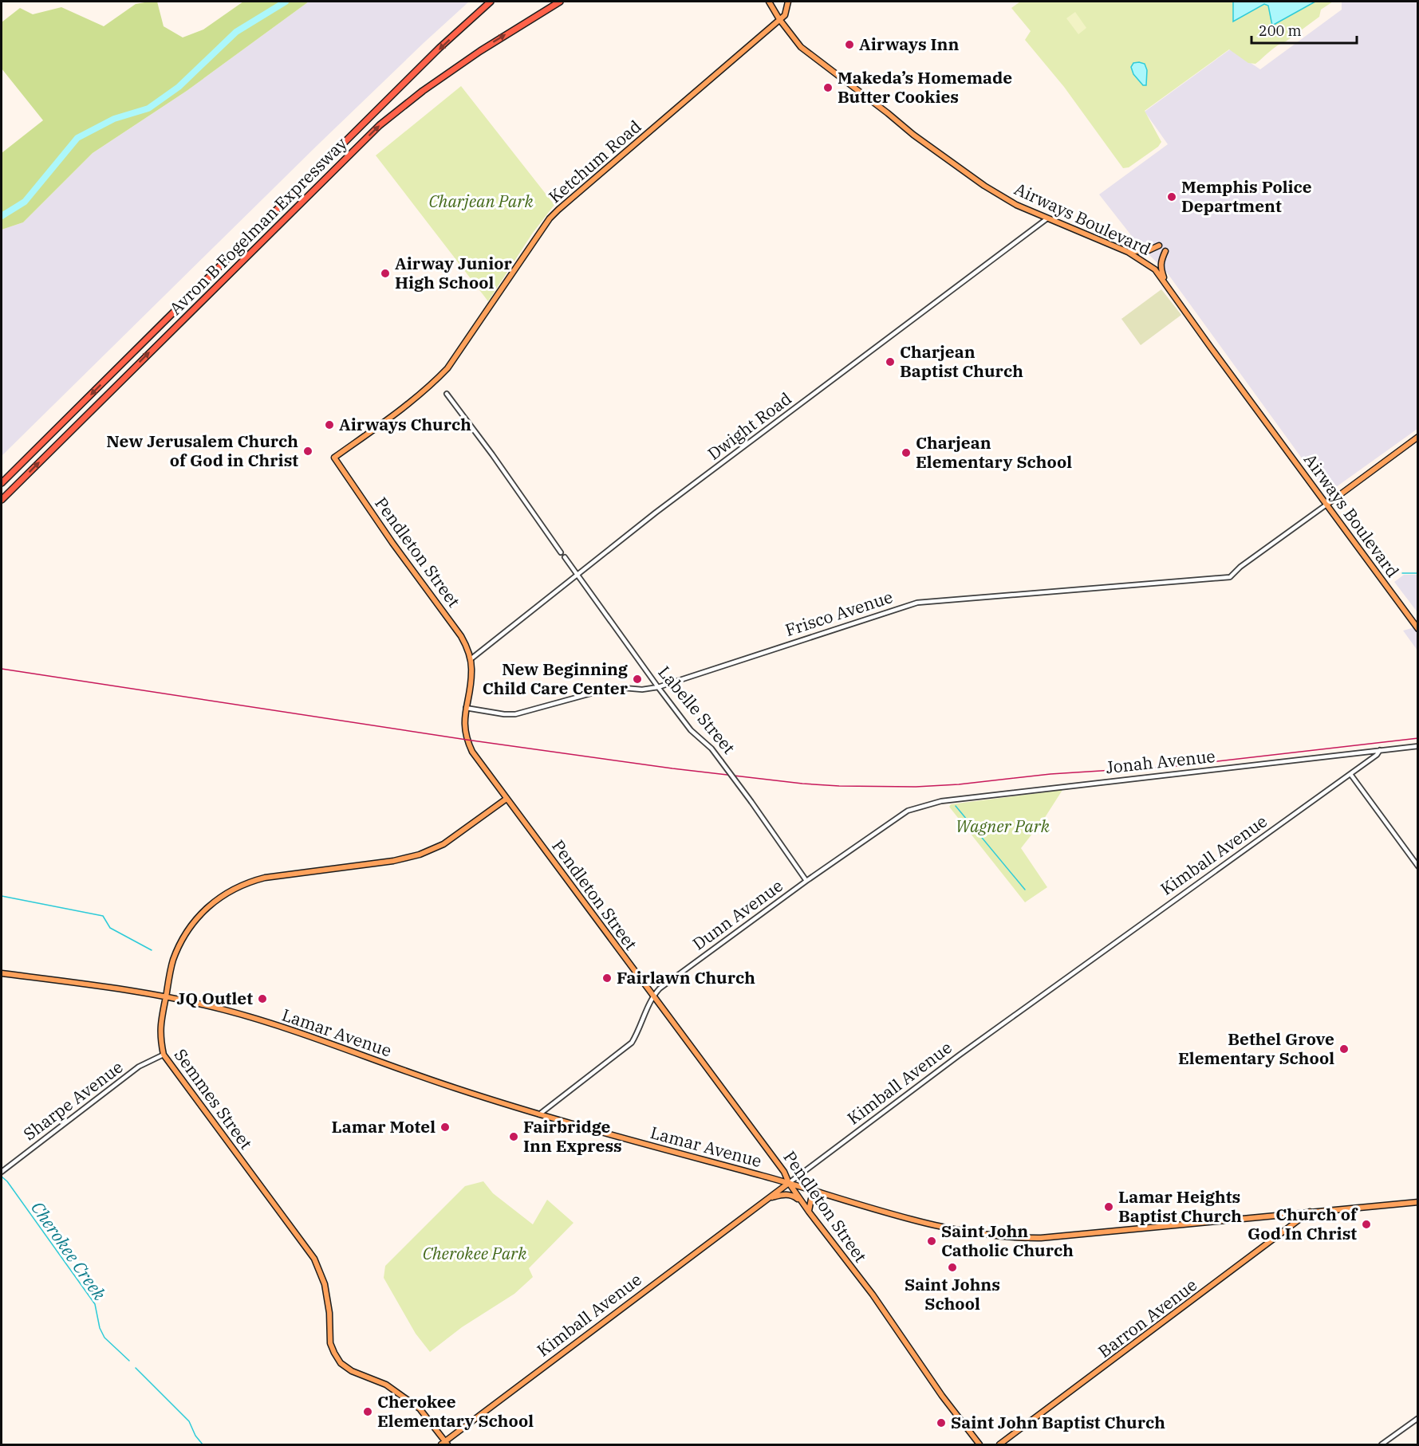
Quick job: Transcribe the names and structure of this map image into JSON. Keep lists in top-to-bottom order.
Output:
{
  "streets": {
    "highway": ["Avron B Fogelman Expressway"],
    "main road": [
      "Ketchum Road",
      "Airways Boulevard",
      "Pendleton Street",
      "Kimball Avenue",
      "Lamar Avenue",
      "Semmes Street",
      "Barron Avenue"
    ],
    "street": [
      "Dwight Road",
      "Frisco Avenue",
      "Labelle Street",
      "Jonah Avenue",
      "Dunn Avenue",
      "Sharpe Avenue"
    ]
  },
  "crossings": [
    ["Ketchum Road", "Airways Boulevard"],
    ["Ketchum Road", "Pendleton Street"],
    ["Airways Boulevard", "Dwight Road"],
    ["Airways Boulevard", "Frisco Avenue"],
    ["Dwight Road", "Pendleton Street"],
    ["Dwight Road", "Labelle Street"],
    ["Pendleton Street", "Frisco Avenue"],
    ["Pendleton Street", "Kimball Avenue"],
    ["Pendleton Street", "Dunn Avenue"],
    ["Pendleton Street", "Lamar Avenue"],
    ["Pendleton Street", "Semmes Street"],
    ["Frisco Avenue", "Labelle Street"],
    ["Labelle Street", "Dunn Avenue"],
    ["Jonah Avenue", "Kimball Avenue"],
    ["Jonah Avenue", "Dunn Avenue"],
    ["Kimball Avenue", "Lamar Avenue"],
    ["Kimball Avenue", "Semmes Street"],
    ["Dunn Avenue", "Lamar Avenue"],
    ["Lamar Avenue", "Semmes Street"],
    ["Lamar Avenue", "Barron Avenue"],
    ["Semmes Street", "Sharpe Avenue"]
  ],
  "water": ["Cherokee Creek"],
  "parks": ["Charjean Park", "Wagner Park", "Cherokee Park"],
  "places": [
    "Airways Inn",
    "Makeda’s Homemade Butter Cookies",
    "Memphis Police Department",
    "Airway Junior High School",
    "Charjean Baptist Church",
    "Airways Church",
    "New Jerusalem Church of God in Christ",
    "Charjean Elementary School",
    "New Beginning Child Care Center",
    "Fairlawn Church",
    "JQ Outlet",
    "Bethel Grove Elementary School",
    "Lamar Motel",
    "Fairbridge Inn Express",
    "Lamar Heights Baptist Church",
    "Church of God In Christ",
    "Saint John Catholic Church",
    "Saint Johns School",
    "Cherokee Elementary School",
    "Saint John Baptist Church"
  ],
  "scale_bar": "200 m"
}
